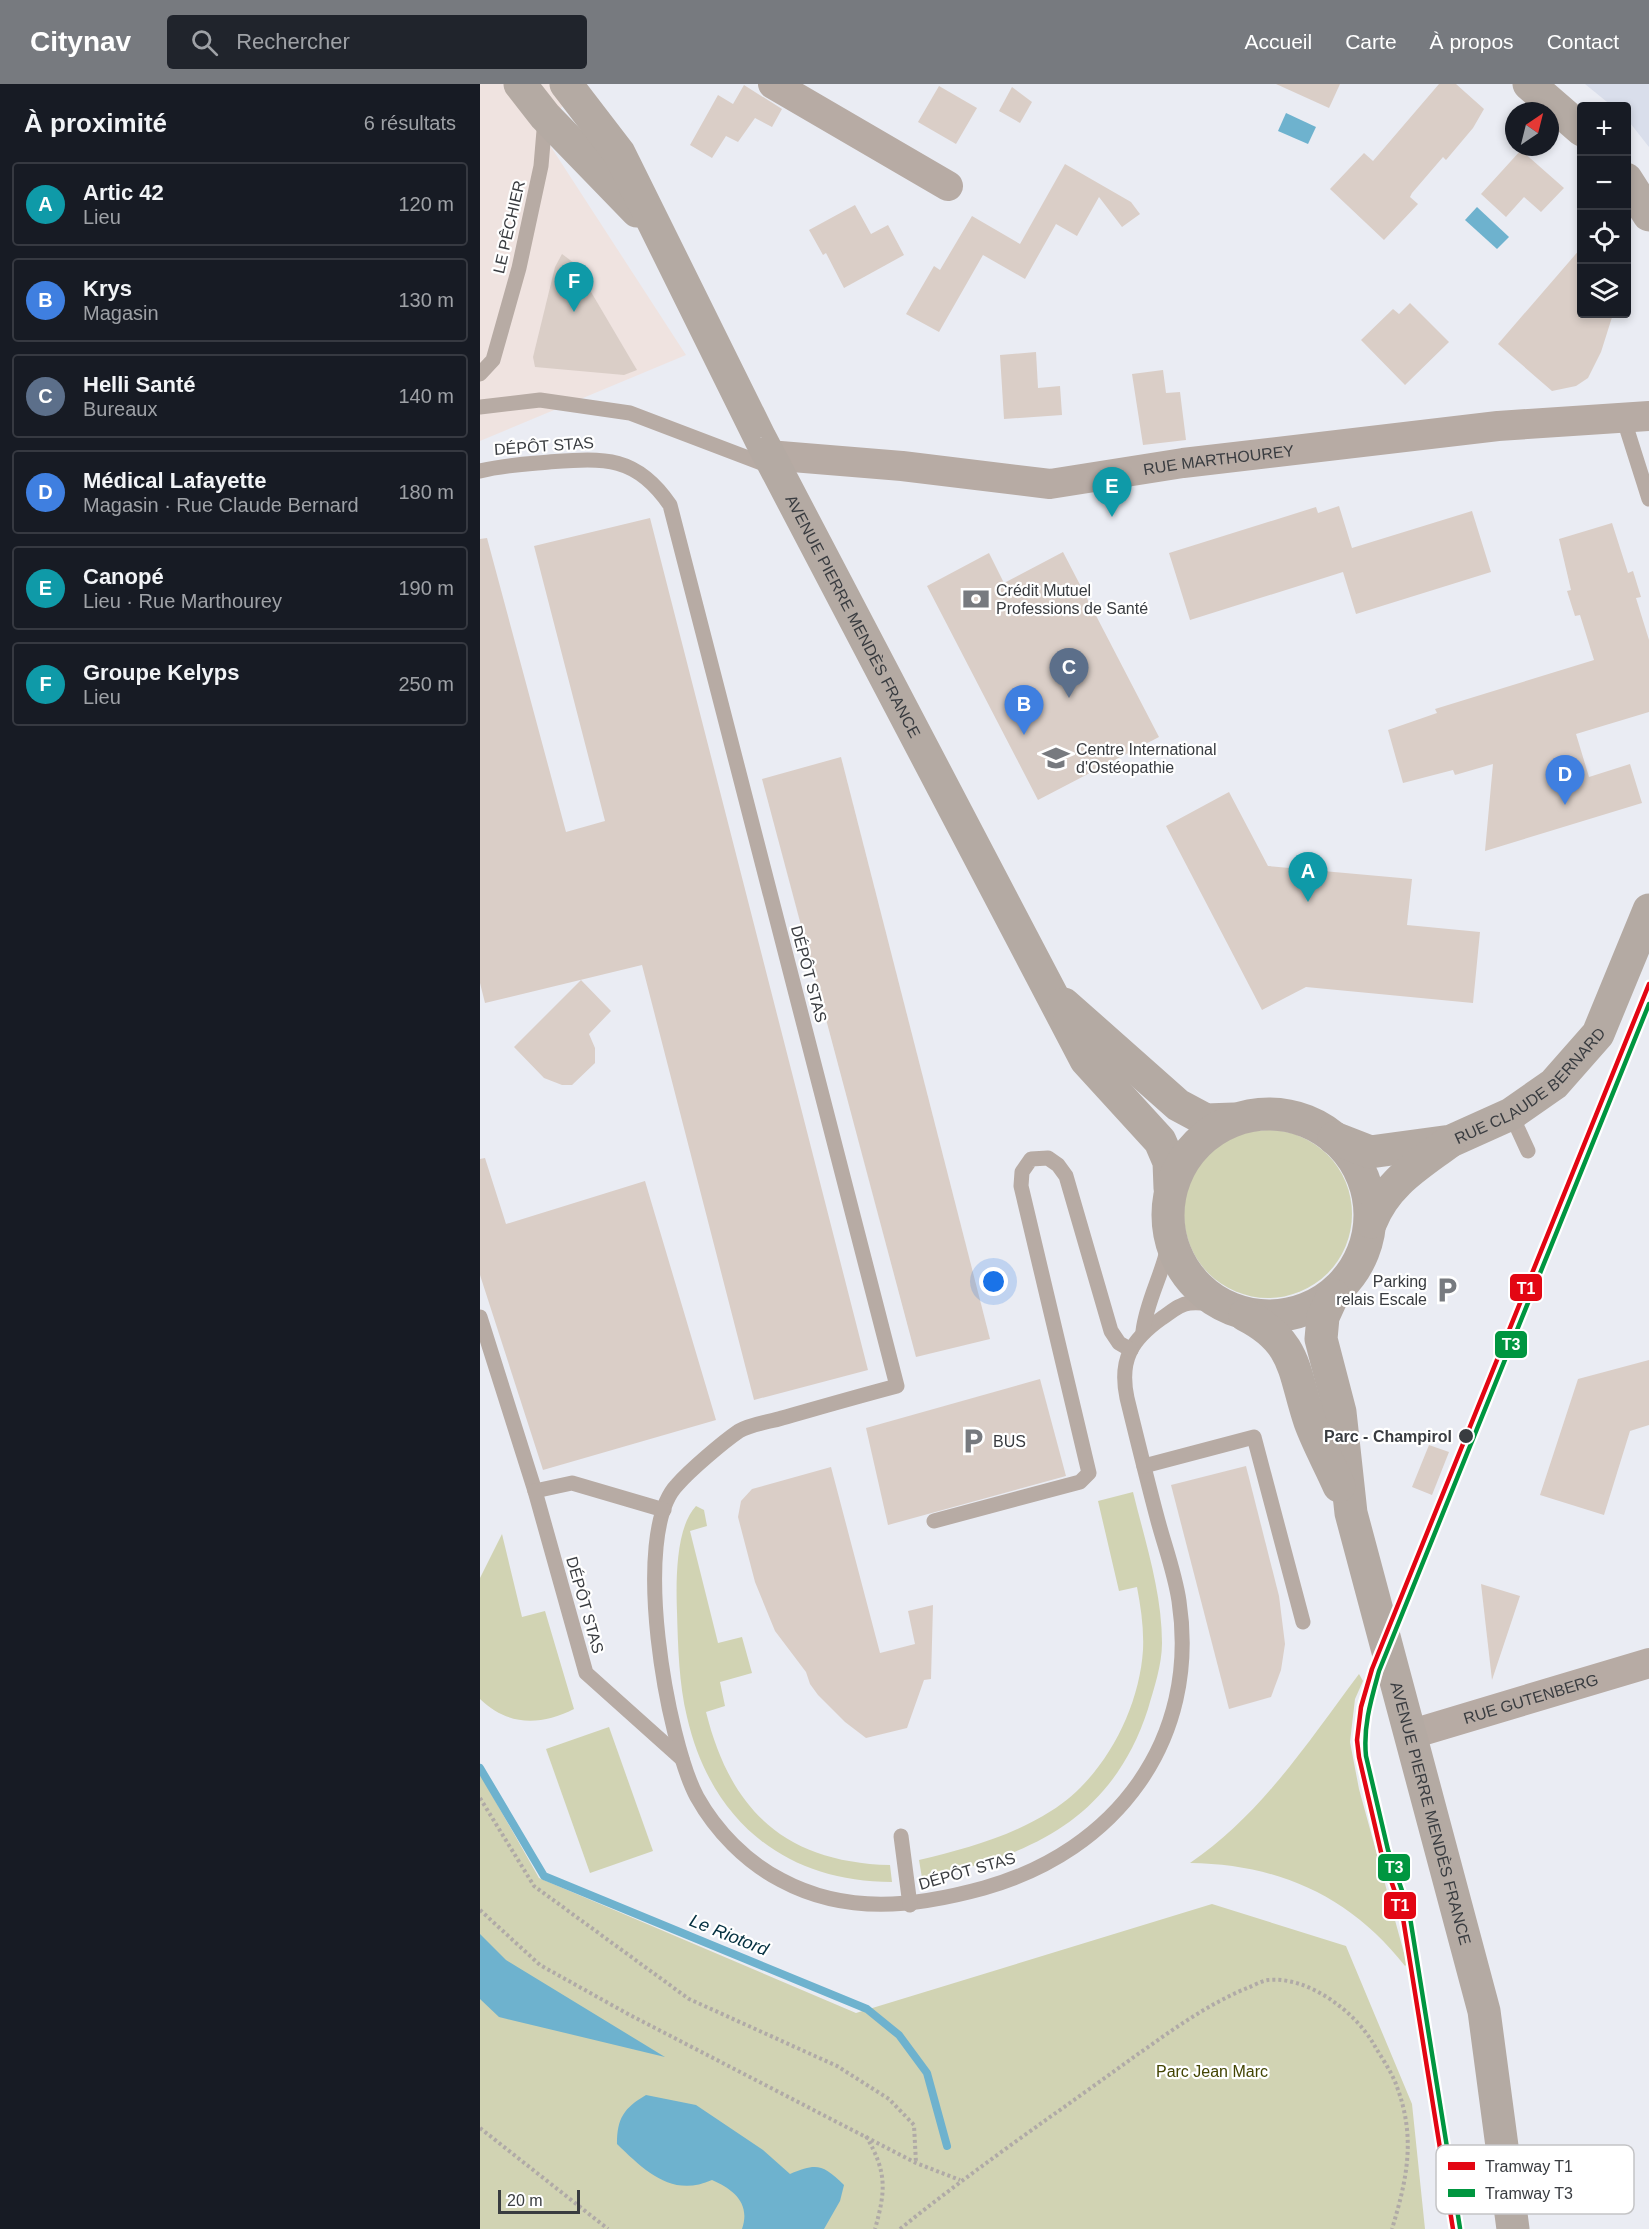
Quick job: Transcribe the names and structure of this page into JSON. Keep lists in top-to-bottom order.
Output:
{
  "streets": {
    "main road": ["AVENUE PIERRE MENDÈS FRANCE", "RUE CLAUDE BERNARD"],
    "street": ["RUE MARTHOUREY", "RUE GUTENBERG"],
    "lane": ["LE PÊCHIER", "DÉPÔT STAS"]
  },
  "crossings": [
    ["LE PÊCHIER", "AVENUE PIERRE MENDÈS FRANCE"],
    ["RUE MARTHOUREY", "AVENUE PIERRE MENDÈS FRANCE"],
    ["AVENUE PIERRE MENDÈS FRANCE", "RUE CLAUDE BERNARD"],
    ["AVENUE PIERRE MENDÈS FRANCE", "RUE GUTENBERG"]
  ],
  "water": ["Le Riotord"],
  "parks": ["Parc Jean Marc"],
  "places": {
    "bank": ["Crédit Mutuel Professions de Santé"],
    "school or university": ["Centre International d'Ostéopathie"],
    "parking": ["Parking relais Escale", "BUS"],
    "other": ["Parc - Champirol"]
  },
  "lines": ["tram line T1", "tram line T3"],
  "legend": ["Tramway T1", "Tramway T3"],
  "scale_bar": "20 m",
  "north": "top right",
  "page": {
    "header": "Citynav",
    "search": "Rechercher",
    "nav": [
      "Accueil",
      "Carte",
      "À propos",
      "Contact"
    ],
    "heading": ["À proximité", "6 résultats"],
    "map_buttons": ["+", "−"],
    "list": [
      {
        "mark": "A",
        "name": "Artic 42",
        "note": "Lieu",
        "value": "120 m"
      },
      {
        "mark": "B",
        "name": "Krys",
        "note": "Magasin",
        "value": "130 m"
      },
      {
        "mark": "C",
        "name": "Helli Santé",
        "note": "Bureaux",
        "value": "140 m"
      },
      {
        "mark": "D",
        "name": "Médical Lafayette",
        "note": "Magasin · Rue Claude Bernard",
        "value": "180 m"
      },
      {
        "mark": "E",
        "name": "Canopé",
        "note": "Lieu · Rue Marthourey",
        "value": "190 m"
      },
      {
        "mark": "F",
        "name": "Groupe Kelyps",
        "note": "Lieu",
        "value": "250 m"
      }
    ],
    "pins": [
      "F",
      "E",
      "C",
      "B",
      "D",
      "A"
    ],
    "scale": "20 m"
  }
}
